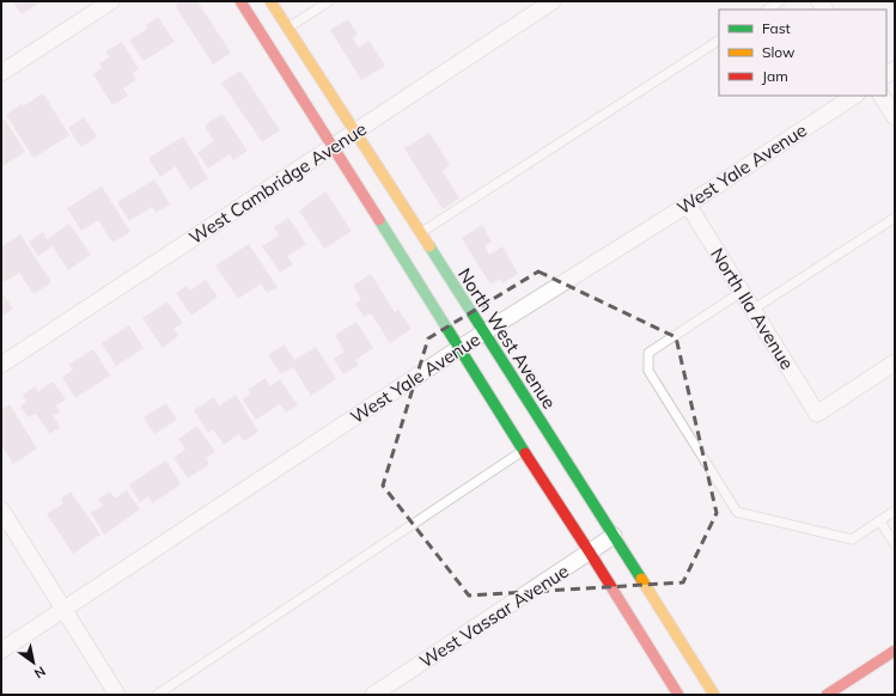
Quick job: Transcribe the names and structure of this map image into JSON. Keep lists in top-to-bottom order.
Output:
{
  "streets": {
    "main road": ["North West Avenue"],
    "street": [
      "West Yale Avenue",
      "West Cambridge Avenue",
      "North Ila Avenue",
      "West Vassar Avenue"
    ]
  },
  "crossings": [
    ["West Yale Avenue", "North Ila Avenue"],
    ["West Yale Avenue", "North West Avenue"],
    ["West Cambridge Avenue", "North West Avenue"],
    ["North West Avenue", "West Vassar Avenue"]
  ],
  "legend": ["Fast", "Slow", "Jam"],
  "north": "bottom right"
}
